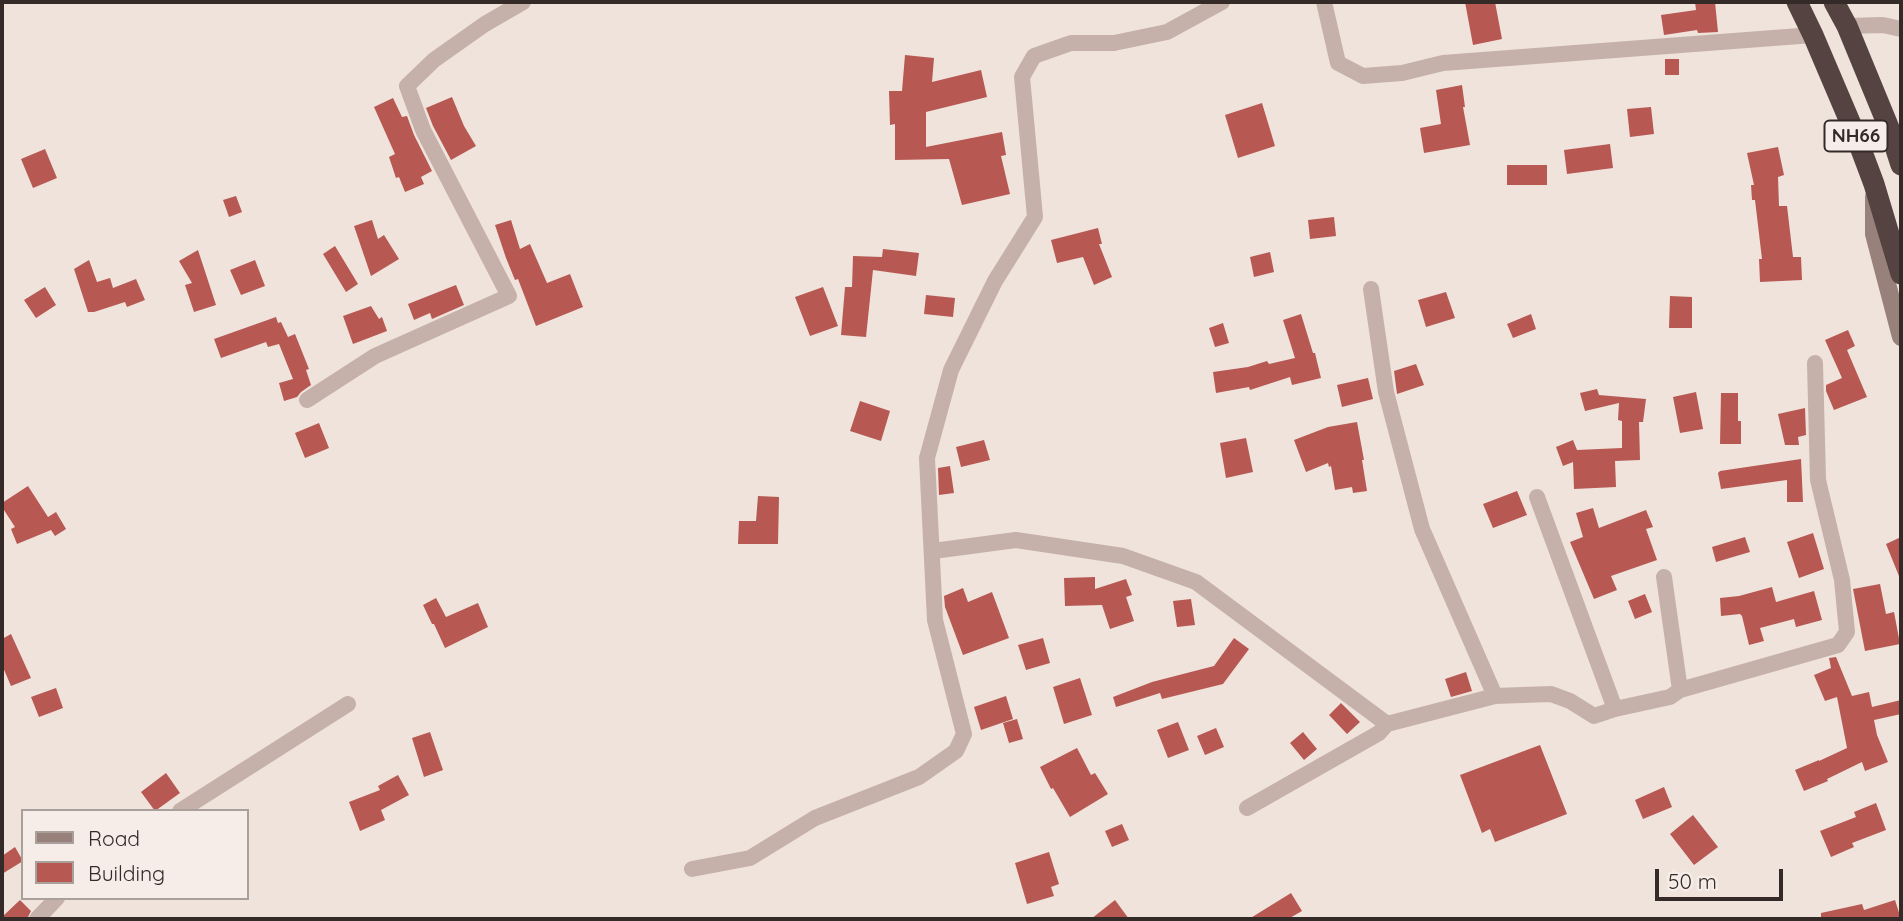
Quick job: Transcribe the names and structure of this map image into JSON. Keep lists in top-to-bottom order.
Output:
{
  "streets": {
    "highway": ["NH66"]
  },
  "legend": ["Road", "Building"],
  "scale_bar": "50 m"
}
